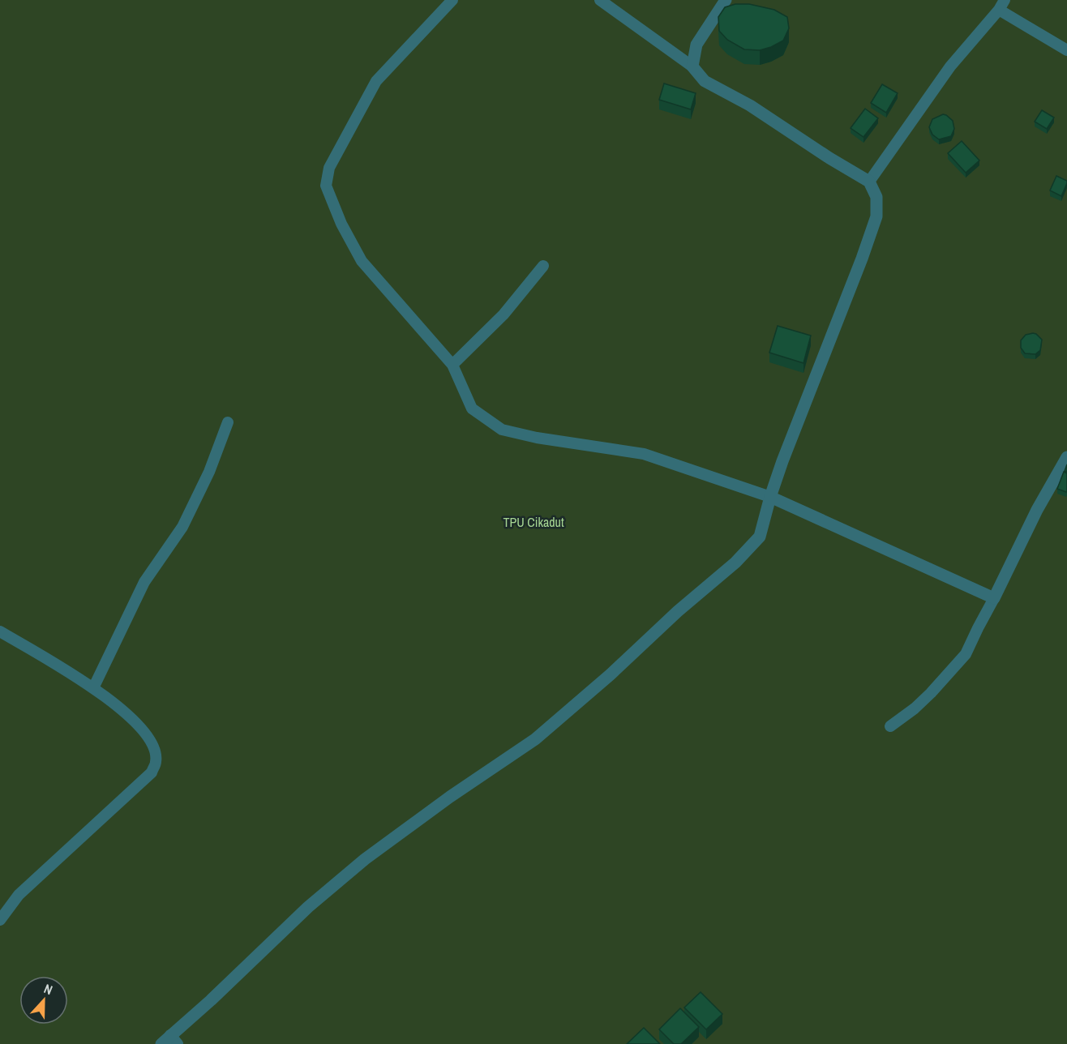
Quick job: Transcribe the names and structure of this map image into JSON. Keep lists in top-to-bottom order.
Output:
{
  "parks": ["TPU Cikadut"],
  "north": "top"
}
